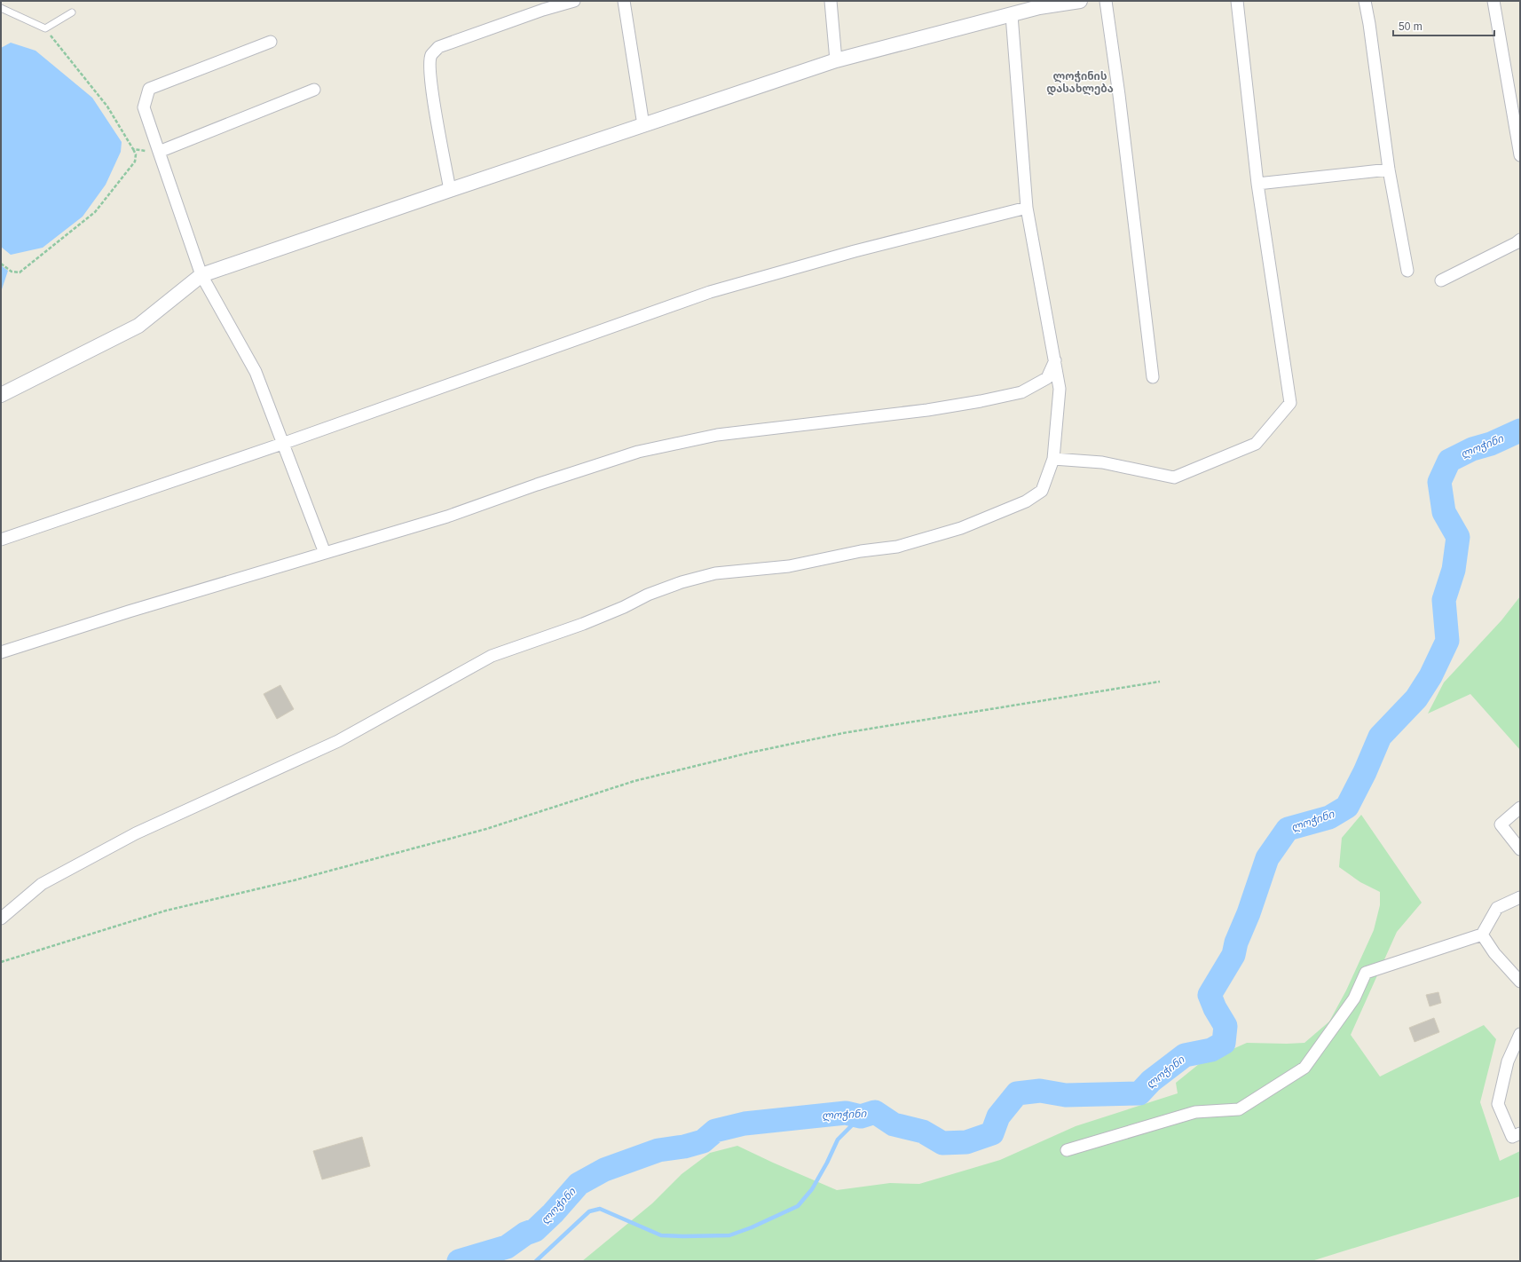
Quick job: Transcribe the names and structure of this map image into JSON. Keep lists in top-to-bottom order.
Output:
{
  "districts": ["ლოჭინის დასახლება"],
  "water": ["ლოჭინი"],
  "scale_bar": "50 m"
}
